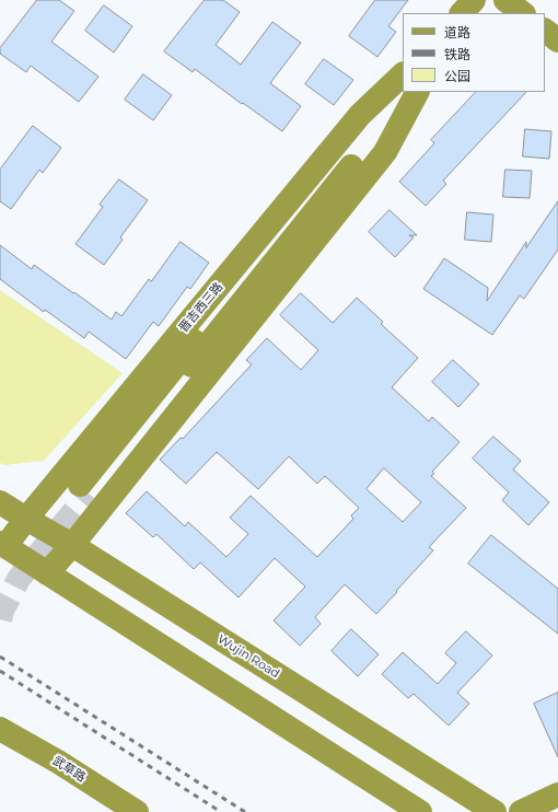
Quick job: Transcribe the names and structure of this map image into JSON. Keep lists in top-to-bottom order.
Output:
{
  "streets": {
    "street": ["晋吉西三路", "Wujin Road", "武草路"]
  },
  "crossings": [
    ["晋吉西三路", "Wujin Road"]
  ],
  "legend": ["道路", "铁路", "公园"]
}
